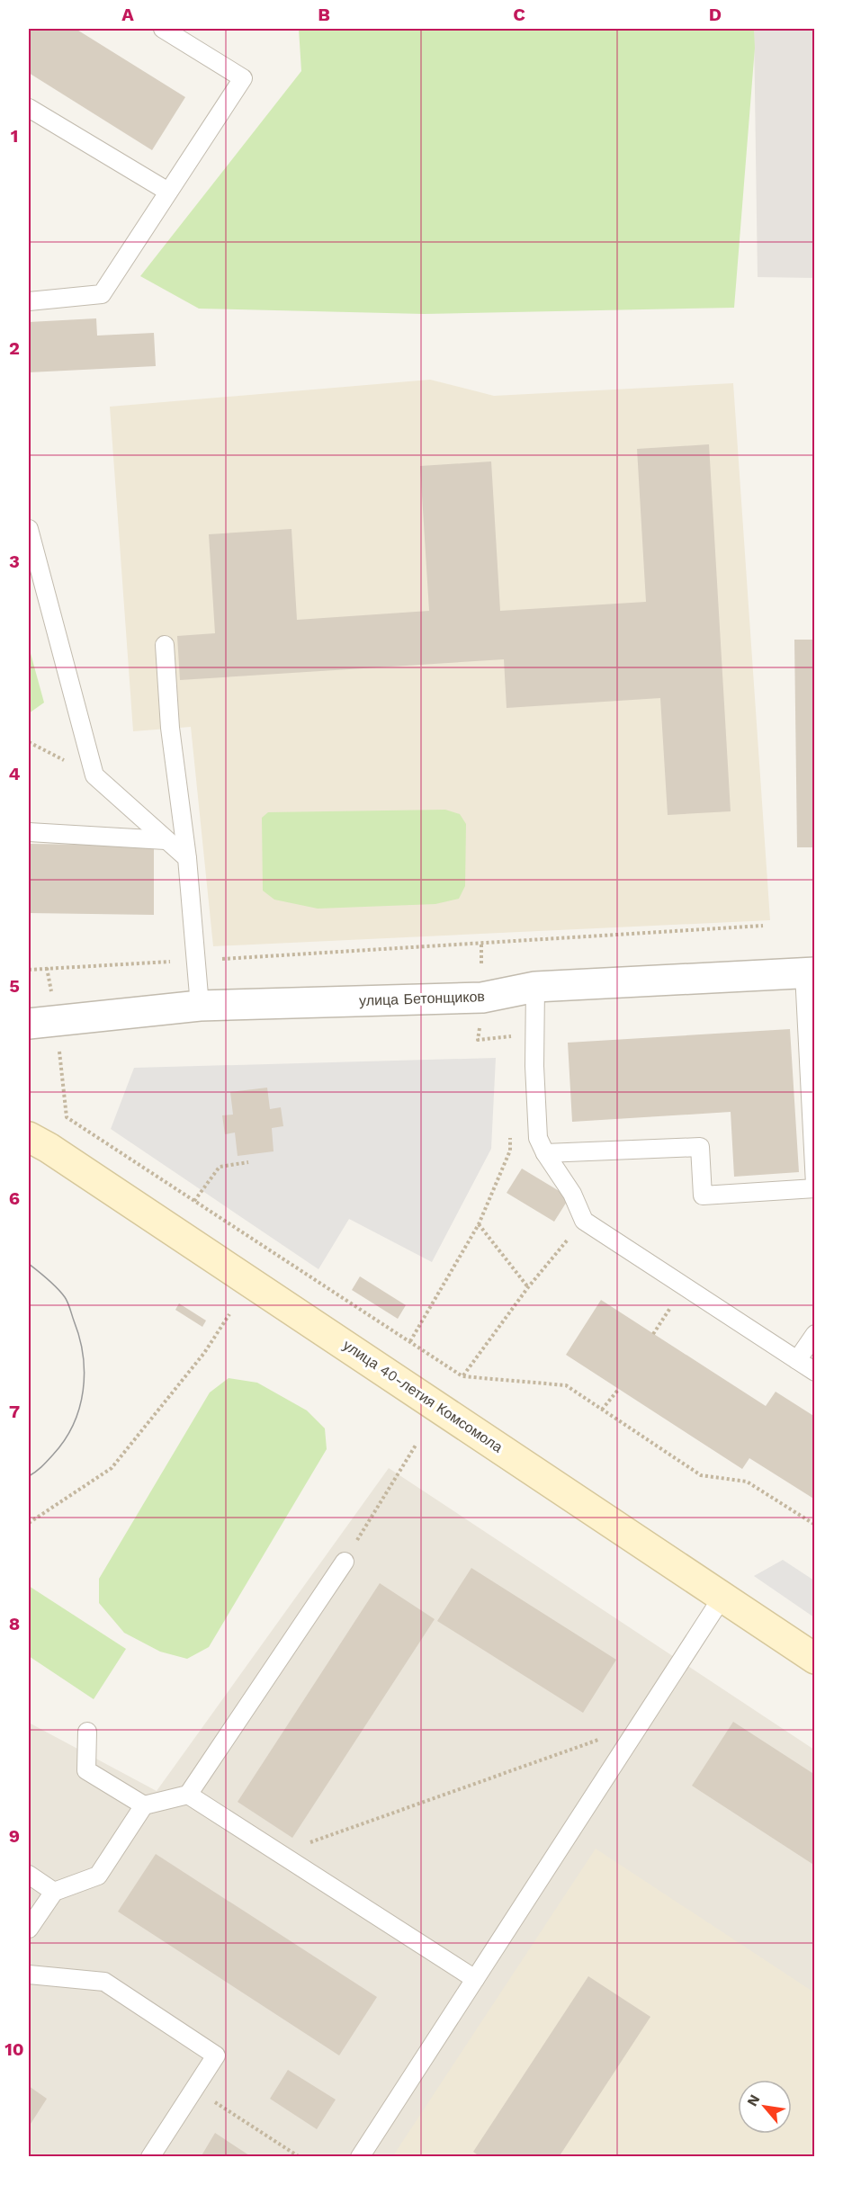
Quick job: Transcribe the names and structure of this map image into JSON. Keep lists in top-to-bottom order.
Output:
{
  "streets": {
    "main road": ["улица 40-летия Комсомола"],
    "street": ["улица Бетонщиков"]
  },
  "north": "top left",
  "grid": {
    "columns": [
      "A",
      "B",
      "C",
      "D"
    ],
    "rows": [
      "1",
      "2",
      "3",
      "4",
      "5",
      "6",
      "7",
      "8",
      "9",
      "10"
    ]
  }
}
